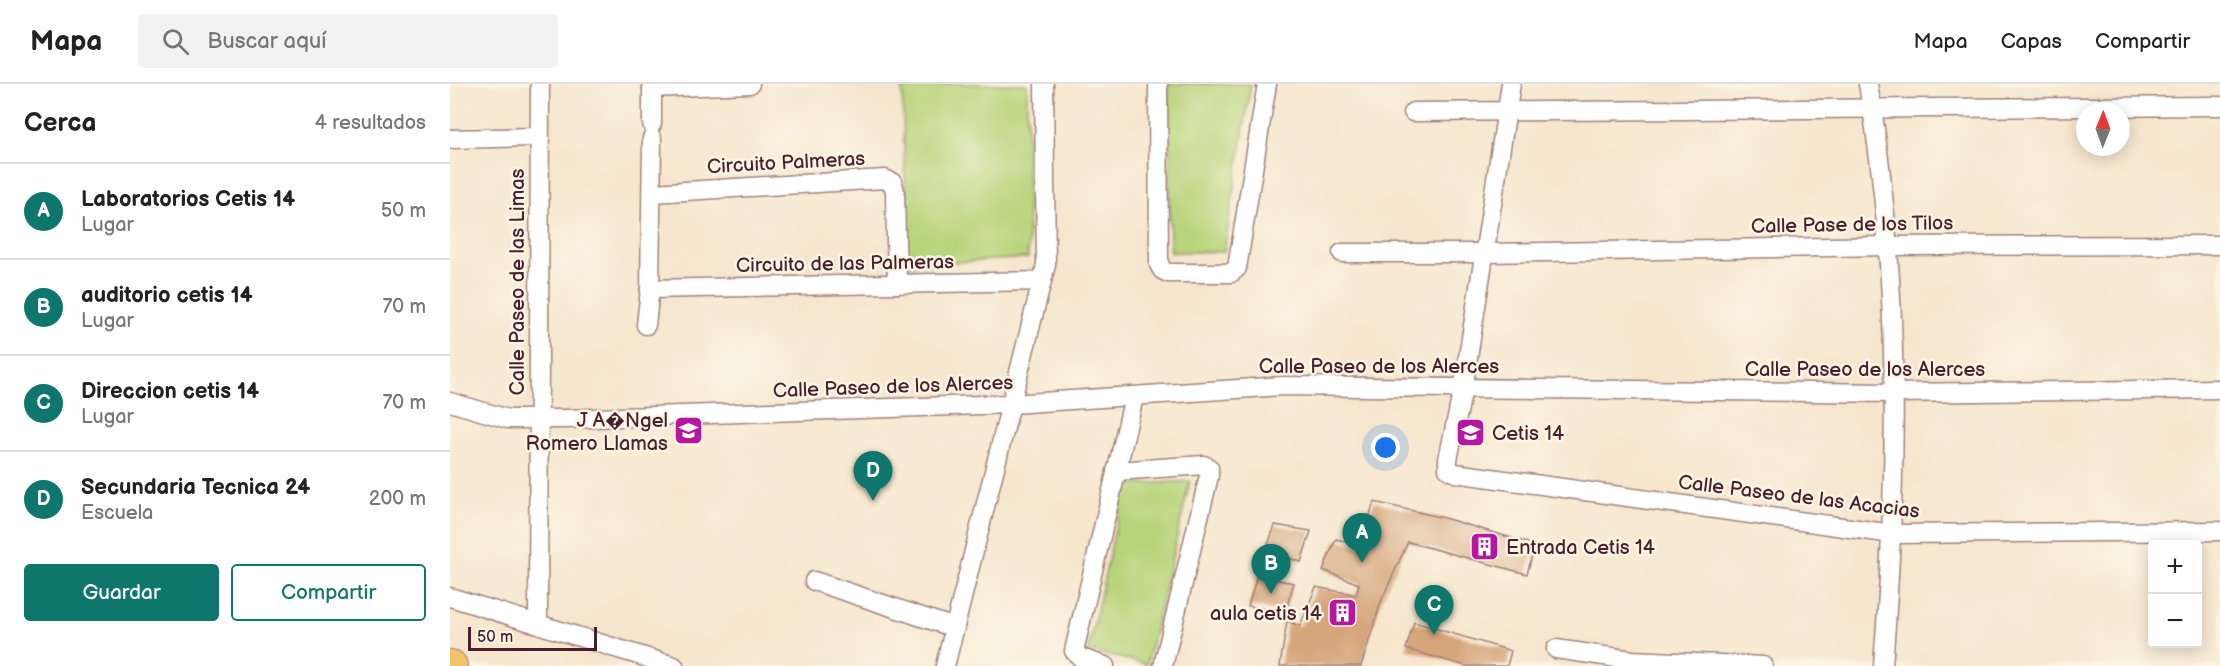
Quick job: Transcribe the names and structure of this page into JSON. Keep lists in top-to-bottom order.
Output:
{
  "streets": {
    "street": [
      "Circuito Palmeras",
      "Calle Pase de los Tilos",
      "Circuito de las Palmeras",
      "Calle Paseo de las Limas",
      "Calle Paseo de los Alerces",
      "Calle Paseo de las Acacias"
    ]
  },
  "crossings": [
    ["Circuito Palmeras", "Circuito de las Palmeras"],
    ["Calle Paseo de las Limas", "Calle Paseo de los Alerces"],
    ["Calle Paseo de los Alerces", "Calle Paseo de las Acacias"]
  ],
  "places": {
    "school or university": ["J A�Ngel Romero Llamas", "Cetis 14"],
    "building": ["Entrada Cetis 14", "aula cetis 14"]
  },
  "scale_bar": "50 m",
  "north": "top",
  "page": {
    "header": "Mapa",
    "search": "Buscar aquí",
    "nav": ["Mapa", "Capas", "Compartir"],
    "heading": ["Cerca", "4 resultados"],
    "list": [
      {
        "mark": "A",
        "name": "Laboratorios Cetis 14",
        "note": "Lugar",
        "value": "50 m"
      },
      {
        "mark": "B",
        "name": "auditorio cetis 14",
        "note": "Lugar",
        "value": "70 m"
      },
      {
        "mark": "C",
        "name": "Direccion cetis 14",
        "note": "Lugar",
        "value": "70 m"
      },
      {
        "mark": "D",
        "name": "Secundaria Tecnica 24",
        "note": "Escuela",
        "value": "200 m"
      }
    ],
    "pins": [
      "D",
      "A",
      "B",
      "C"
    ],
    "map_buttons": ["+", "−"],
    "buttons": ["Guardar", "Compartir"],
    "scale": "50 m"
  }
}
